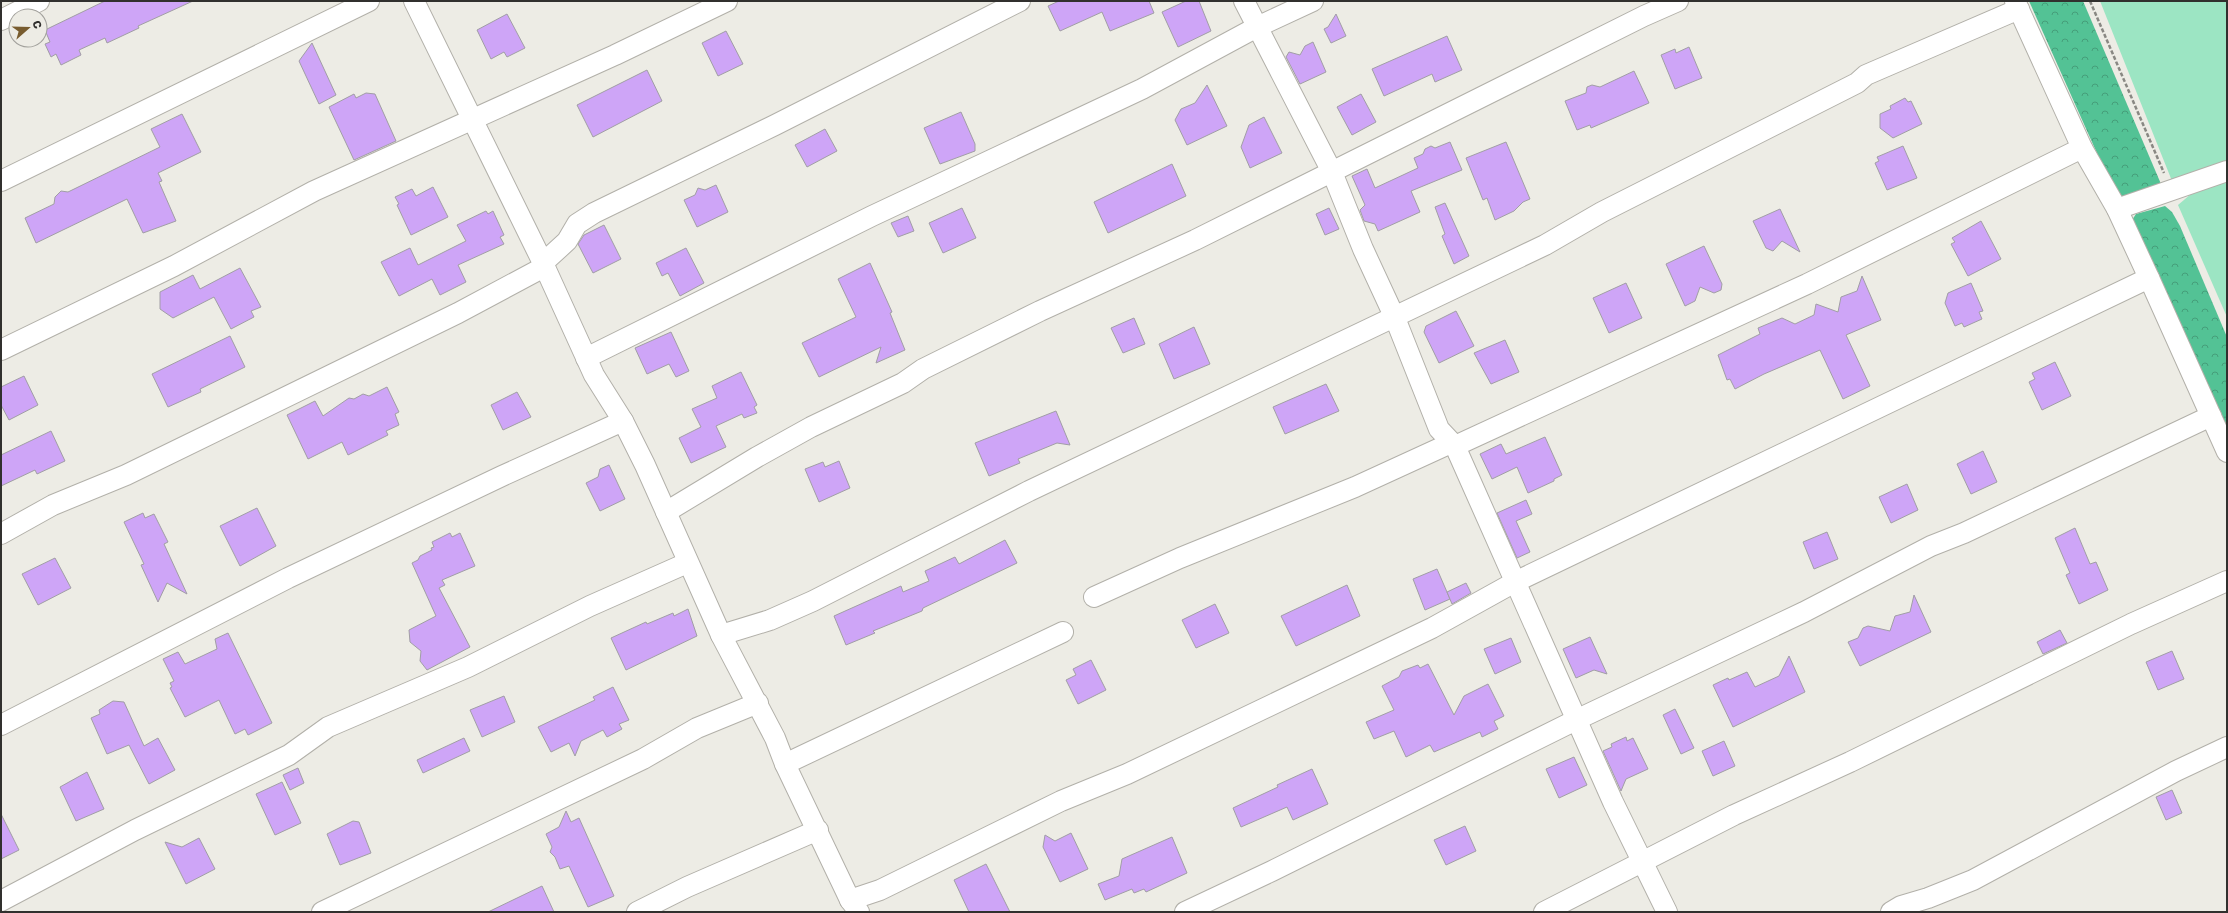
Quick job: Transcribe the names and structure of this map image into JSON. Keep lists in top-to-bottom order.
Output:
{
  "north": "right"
}
